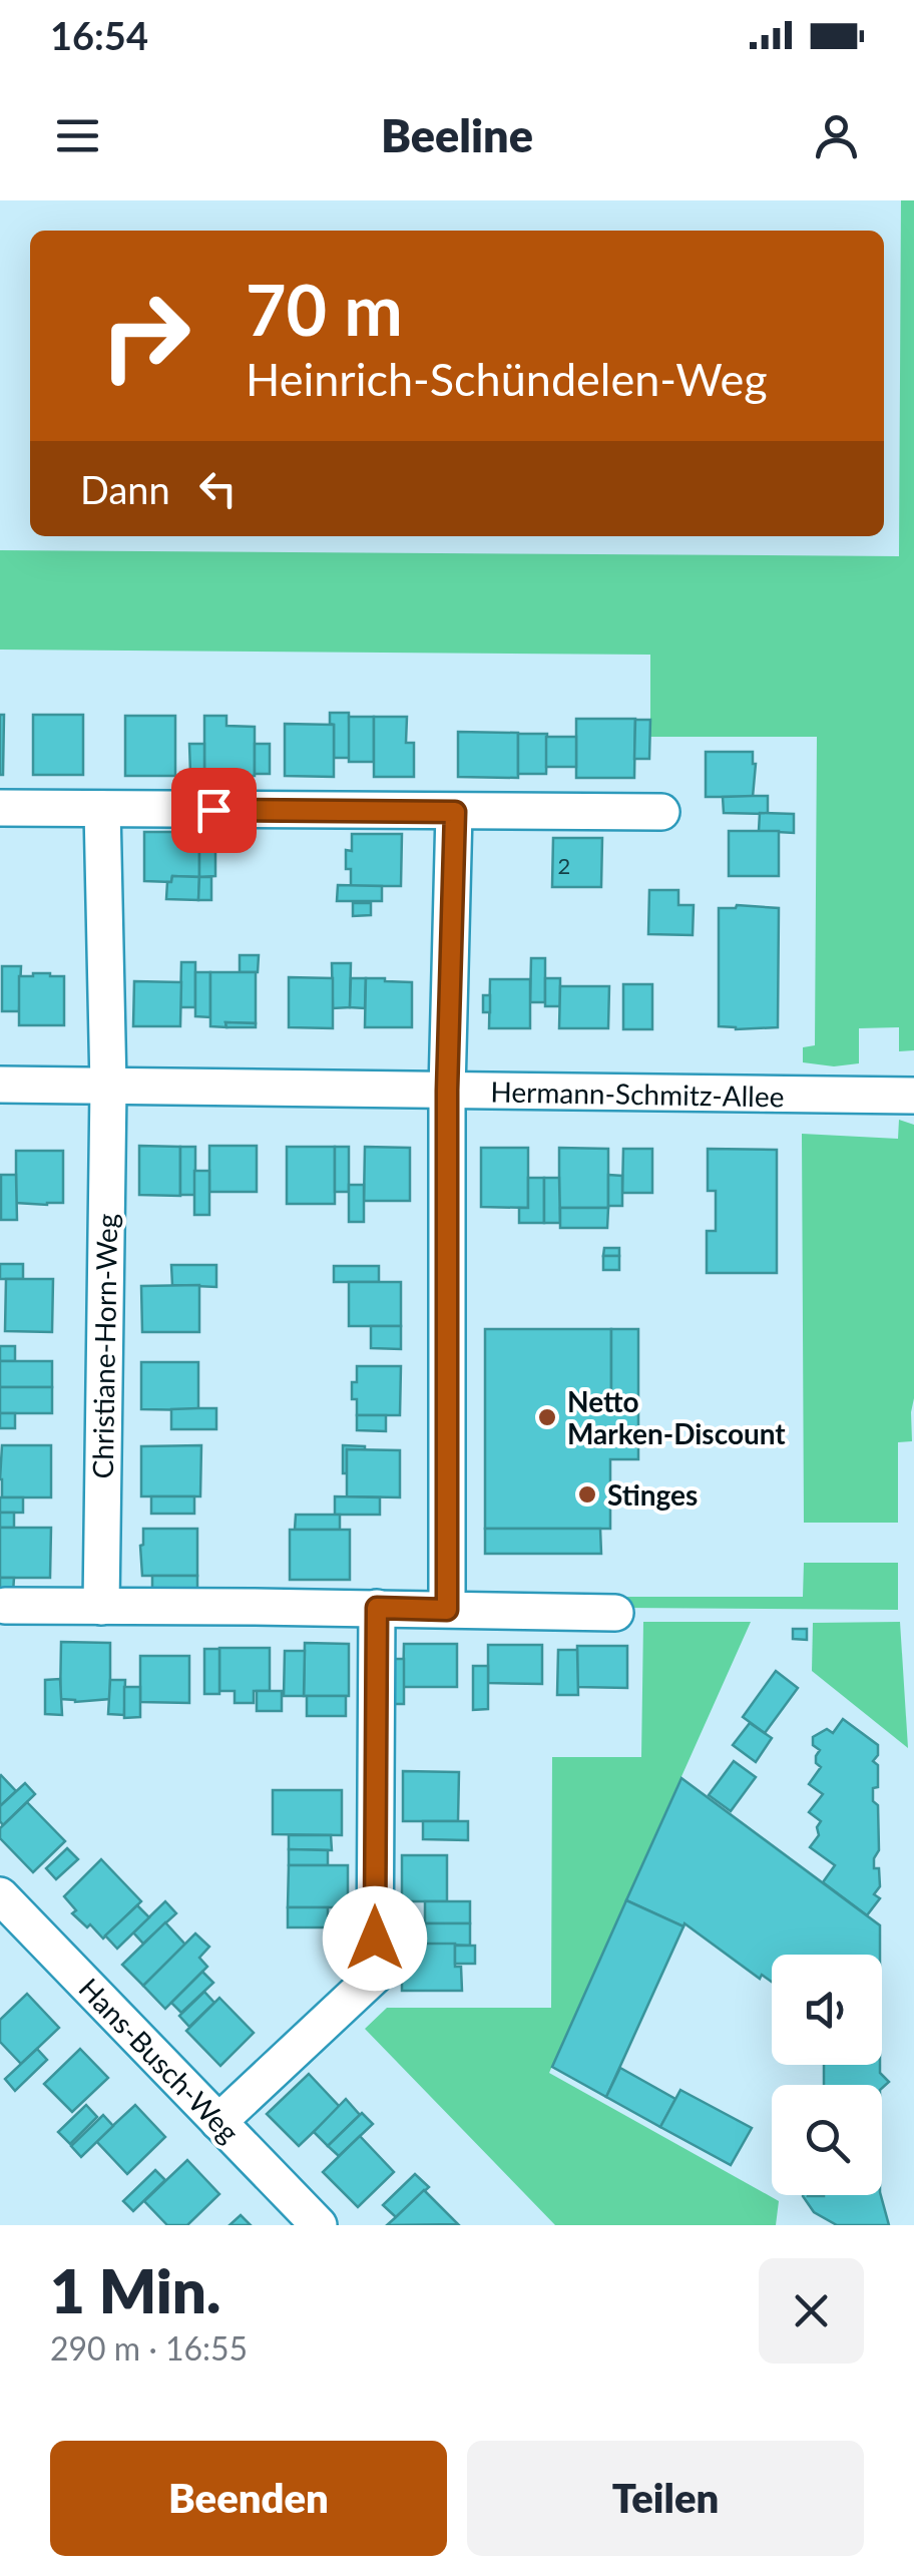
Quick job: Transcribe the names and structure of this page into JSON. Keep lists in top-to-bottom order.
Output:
{
  "streets": {
    "street": ["Hermann-Schmitz-Allee", "Christiane-Horn-Weg", "Hans-Busch-Weg"]
  },
  "crossings": [
    ["Hermann-Schmitz-Allee", "Christiane-Horn-Weg"]
  ],
  "places": ["Netto Marken-Discount", "Stinges"],
  "house_numbers": ["2"],
  "page": {
    "status": "16:54",
    "header": "Beeline",
    "turn": ["70 m", "Heinrich-Schündelen-Weg"],
    "then": "Dann",
    "heading": ["1 Min.", "290 m · 16:55"],
    "buttons": ["Beenden", "Teilen"]
  }
}
